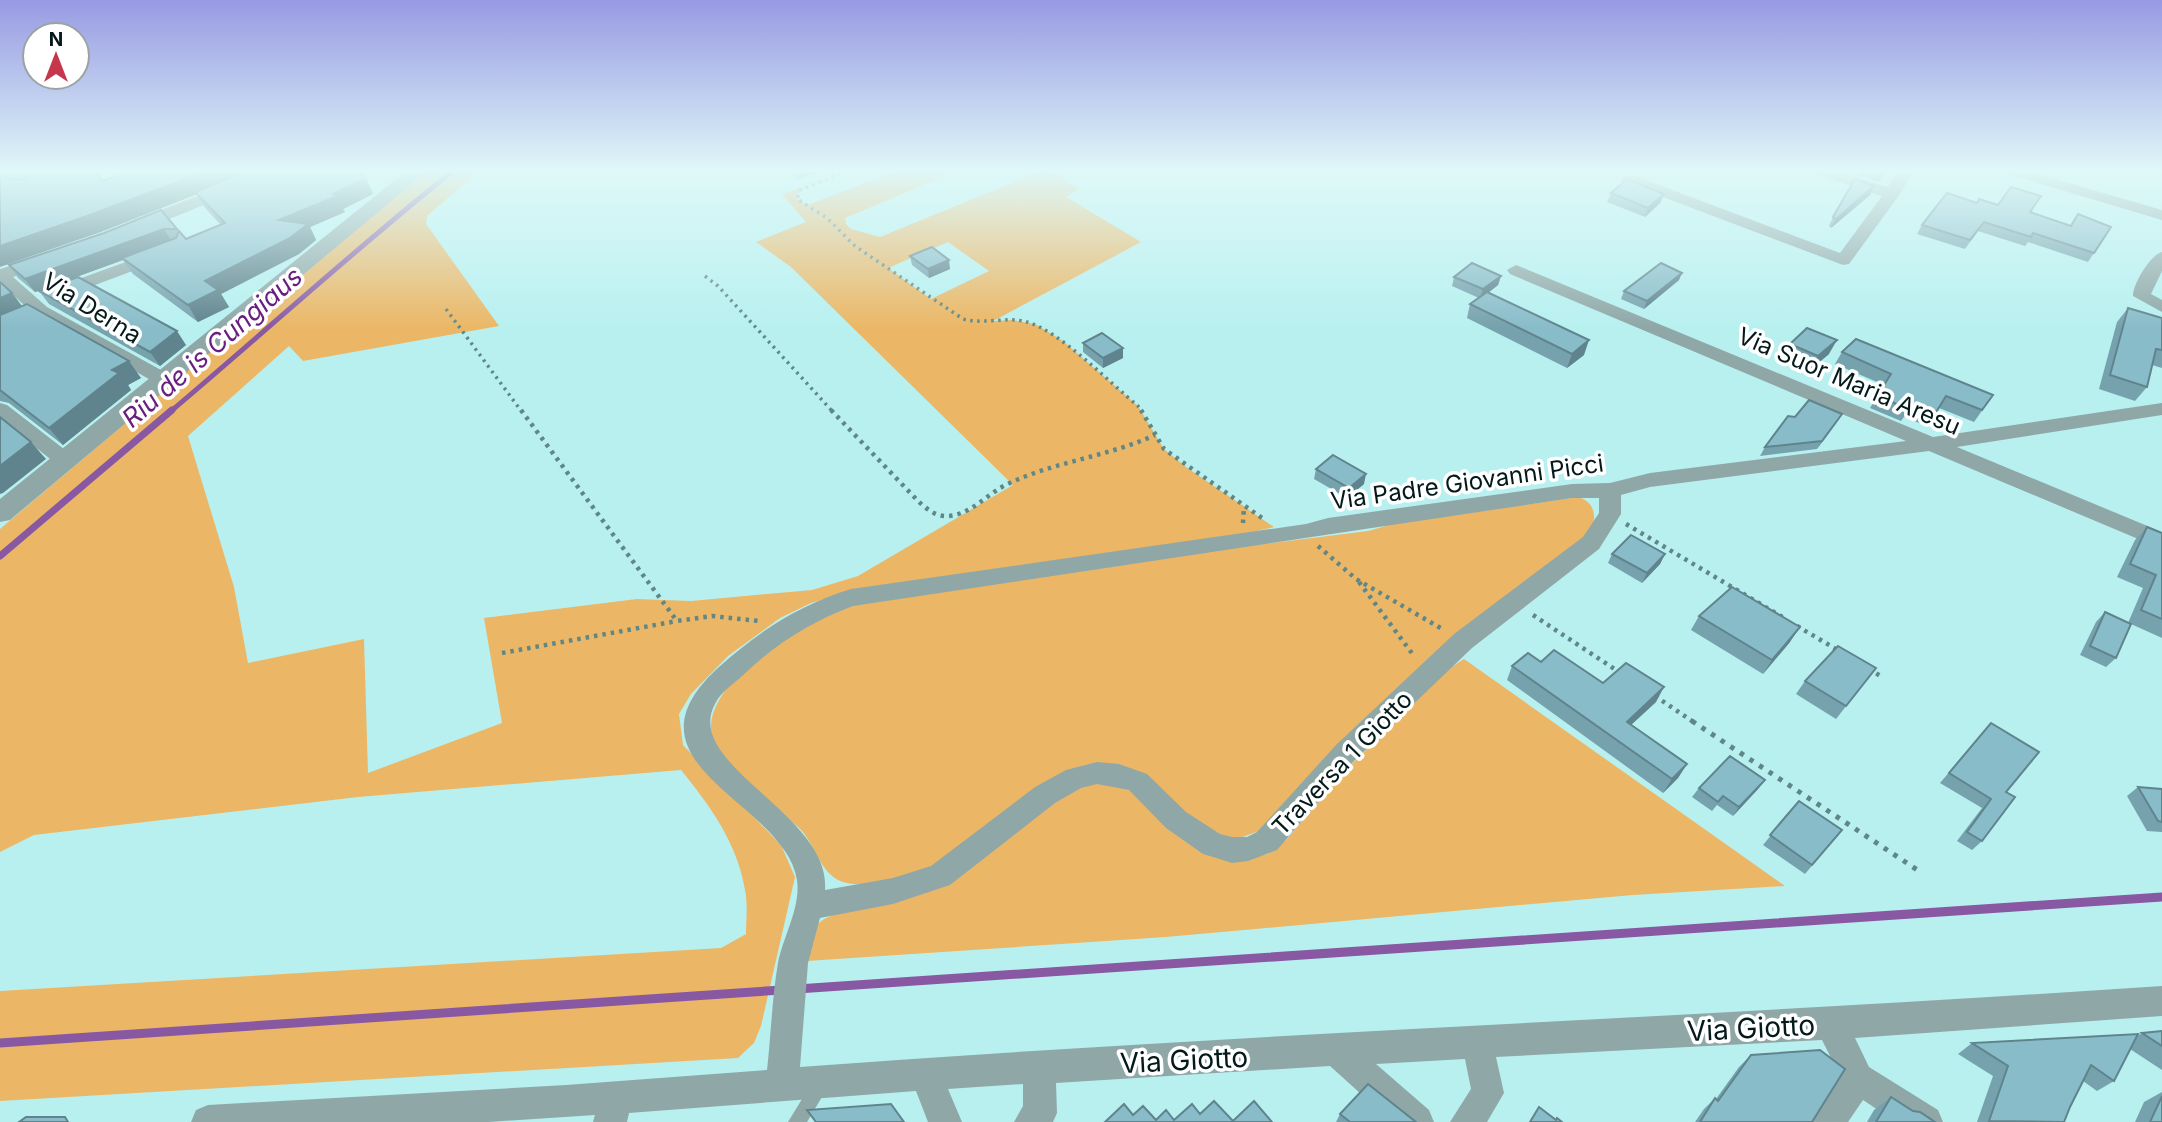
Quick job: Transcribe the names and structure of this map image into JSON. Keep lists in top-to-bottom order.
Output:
{
  "streets": {
    "street": [
      "Via Derna",
      "Via Suor Maria Aresu",
      "Via Padre Giovanni Picci",
      "Traversa 1 Giotto",
      "Via Giotto"
    ]
  },
  "crossings": [
    ["Via Suor Maria Aresu", "Via Padre Giovanni Picci"],
    ["Via Padre Giovanni Picci", "Traversa 1 Giotto"]
  ],
  "water": ["Riu de is Cungiaus"],
  "north": "top"
}
